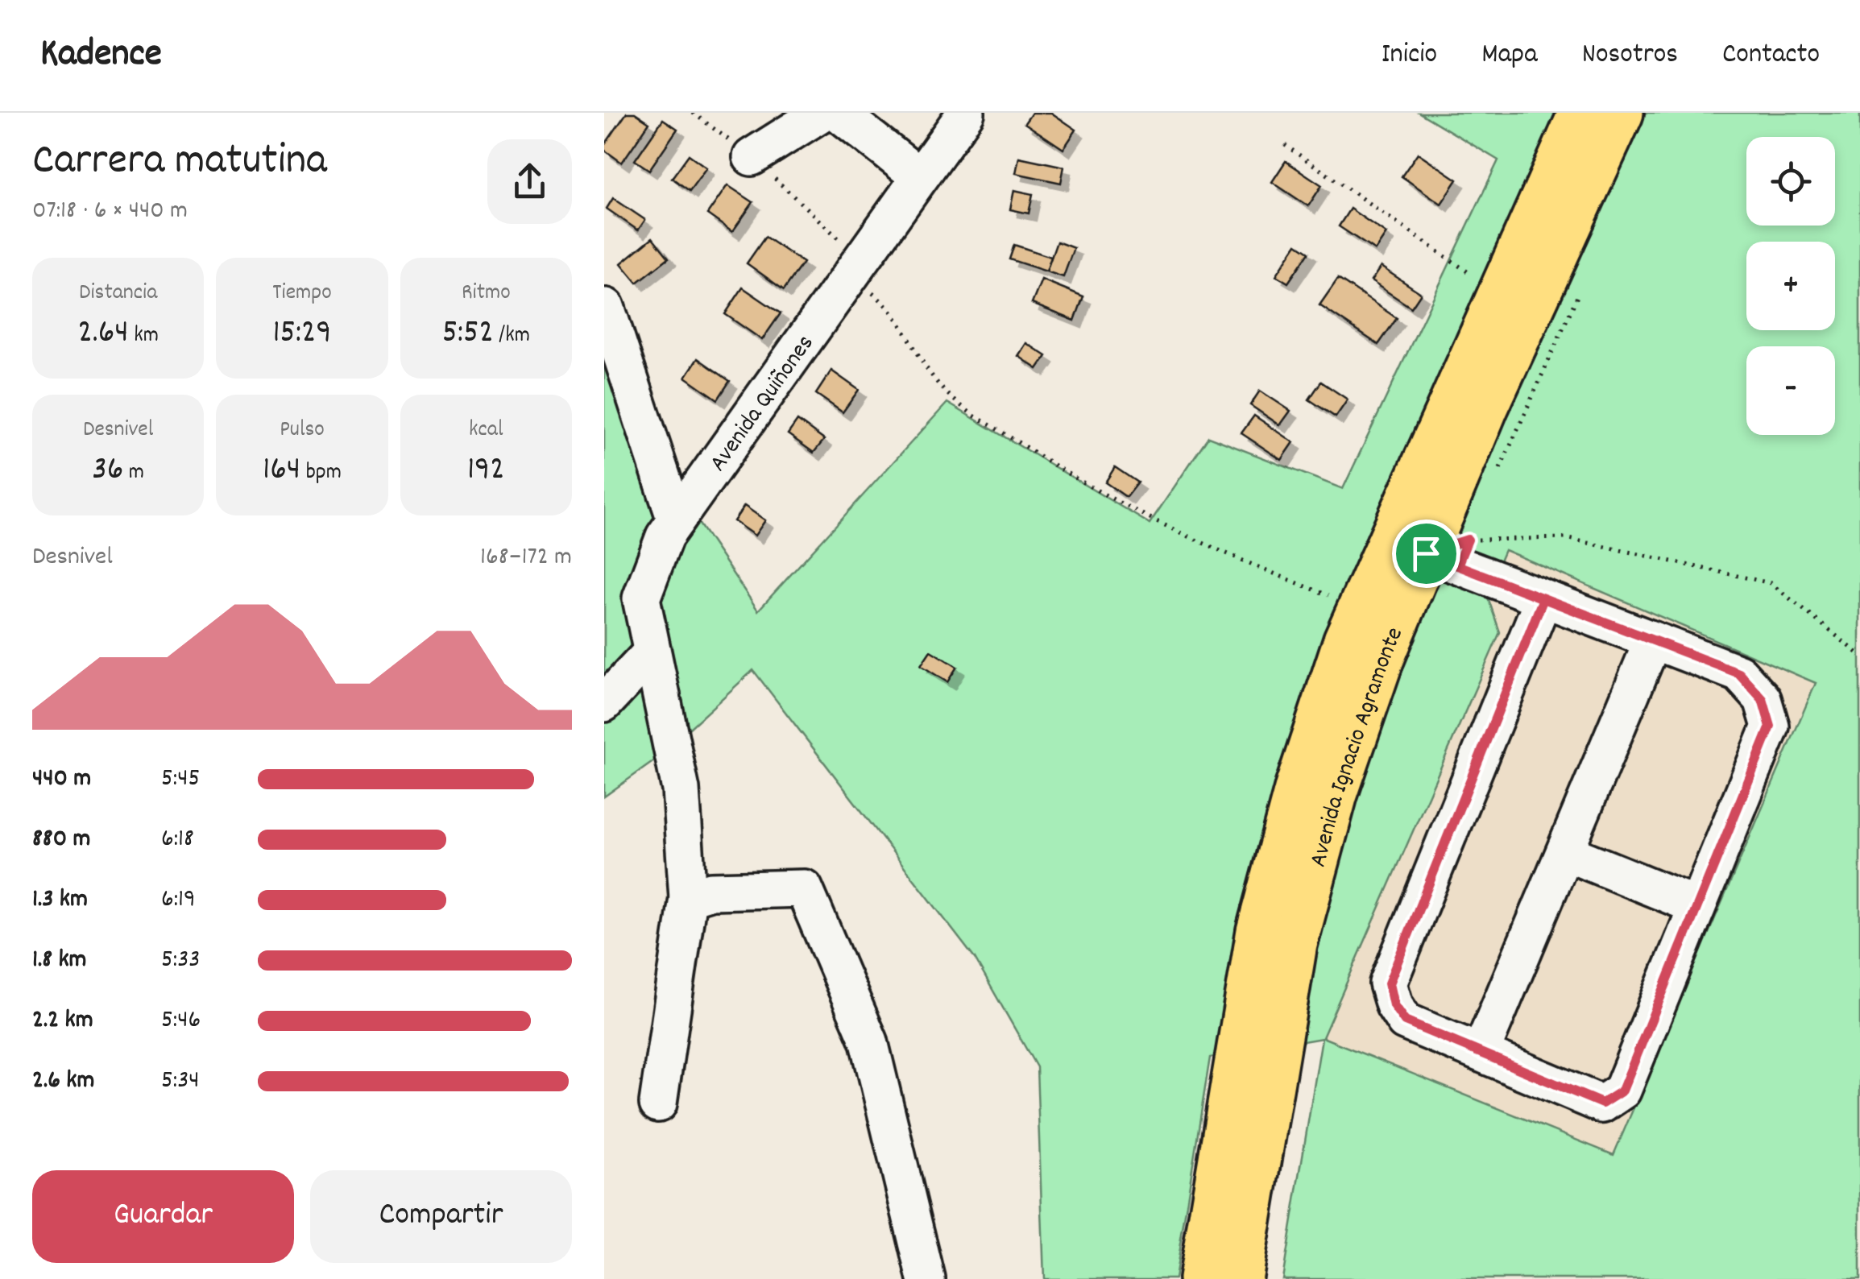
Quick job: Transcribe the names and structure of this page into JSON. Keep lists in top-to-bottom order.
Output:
{
  "streets": {
    "main road": ["Avenida Ignacio Agramonte"],
    "street": ["Avenida Quiñones"]
  },
  "page": {
    "header": "Kadence",
    "nav": [
      "Inicio",
      "Mapa",
      "Nosotros",
      "Contacto"
    ],
    "heading": ["Carrera matutina", "07:18 · 6 × 440 m"],
    "map_buttons": ["+", "−"],
    "stats": [
      ["Distancia", "2.64 km"],
      ["Tiempo", "15:29"],
      ["Ritmo", "5:52 /km"],
      ["Desnivel", "36 m"],
      ["Pulso", "164 bpm"],
      ["kcal", "192"]
    ],
    "chart": ["Desnivel", "168–172 m"],
    "list": [
      {
        "name": "440 m",
        "note": "5:45"
      },
      {
        "name": "880 m",
        "note": "6:18"
      },
      {
        "name": "1.3 km",
        "note": "6:19"
      },
      {
        "name": "1.8 km",
        "note": "5:33"
      },
      {
        "name": "2.2 km",
        "note": "5:46"
      },
      {
        "name": "2.6 km",
        "note": "5:34"
      }
    ],
    "buttons": ["Guardar", "Compartir"]
  }
}
